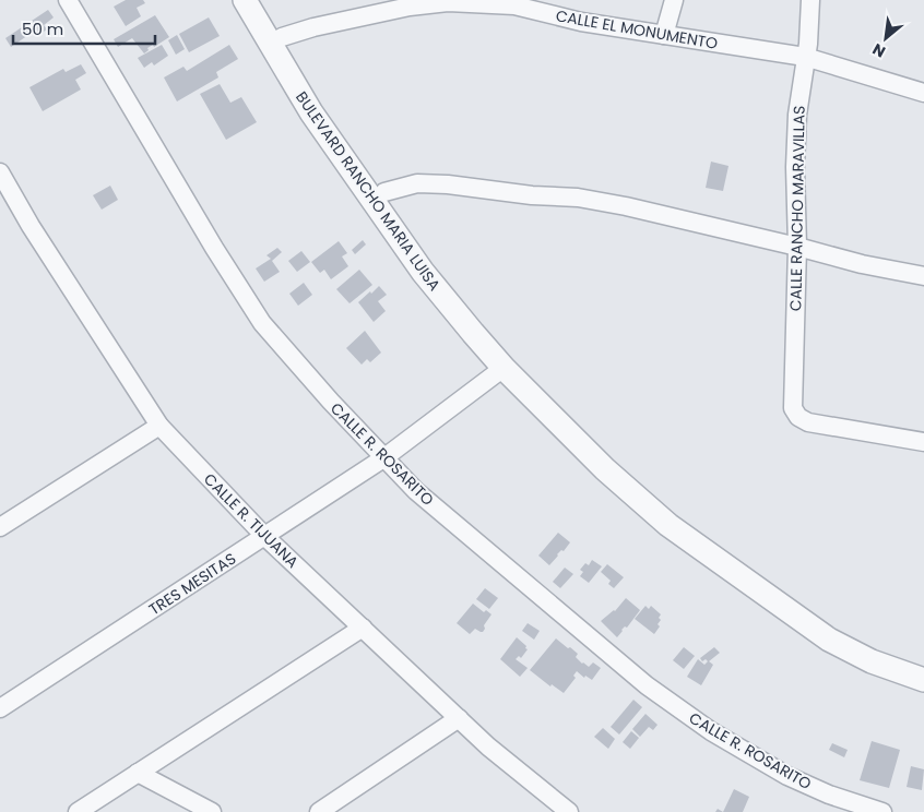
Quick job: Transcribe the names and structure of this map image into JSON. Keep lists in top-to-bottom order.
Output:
{
  "streets": {
    "street": [
      "CALLE EL MONUMENTO",
      "BULEVARD RANCHO MARIA LUISA",
      "CALLE RANCHO MARAVILLAS",
      "CALLE R. ROSARITO",
      "CALLE R. TIJUANA",
      "TRES MESITAS"
    ]
  },
  "crossings": [
    ["CALLE EL MONUMENTO", "CALLE RANCHO MARAVILLAS"],
    ["BULEVARD RANCHO MARIA LUISA", "TRES MESITAS"],
    ["CALLE R. ROSARITO", "TRES MESITAS"],
    ["CALLE R. TIJUANA", "TRES MESITAS"]
  ],
  "scale_bar": "50 m",
  "north": "bottom left"
}
